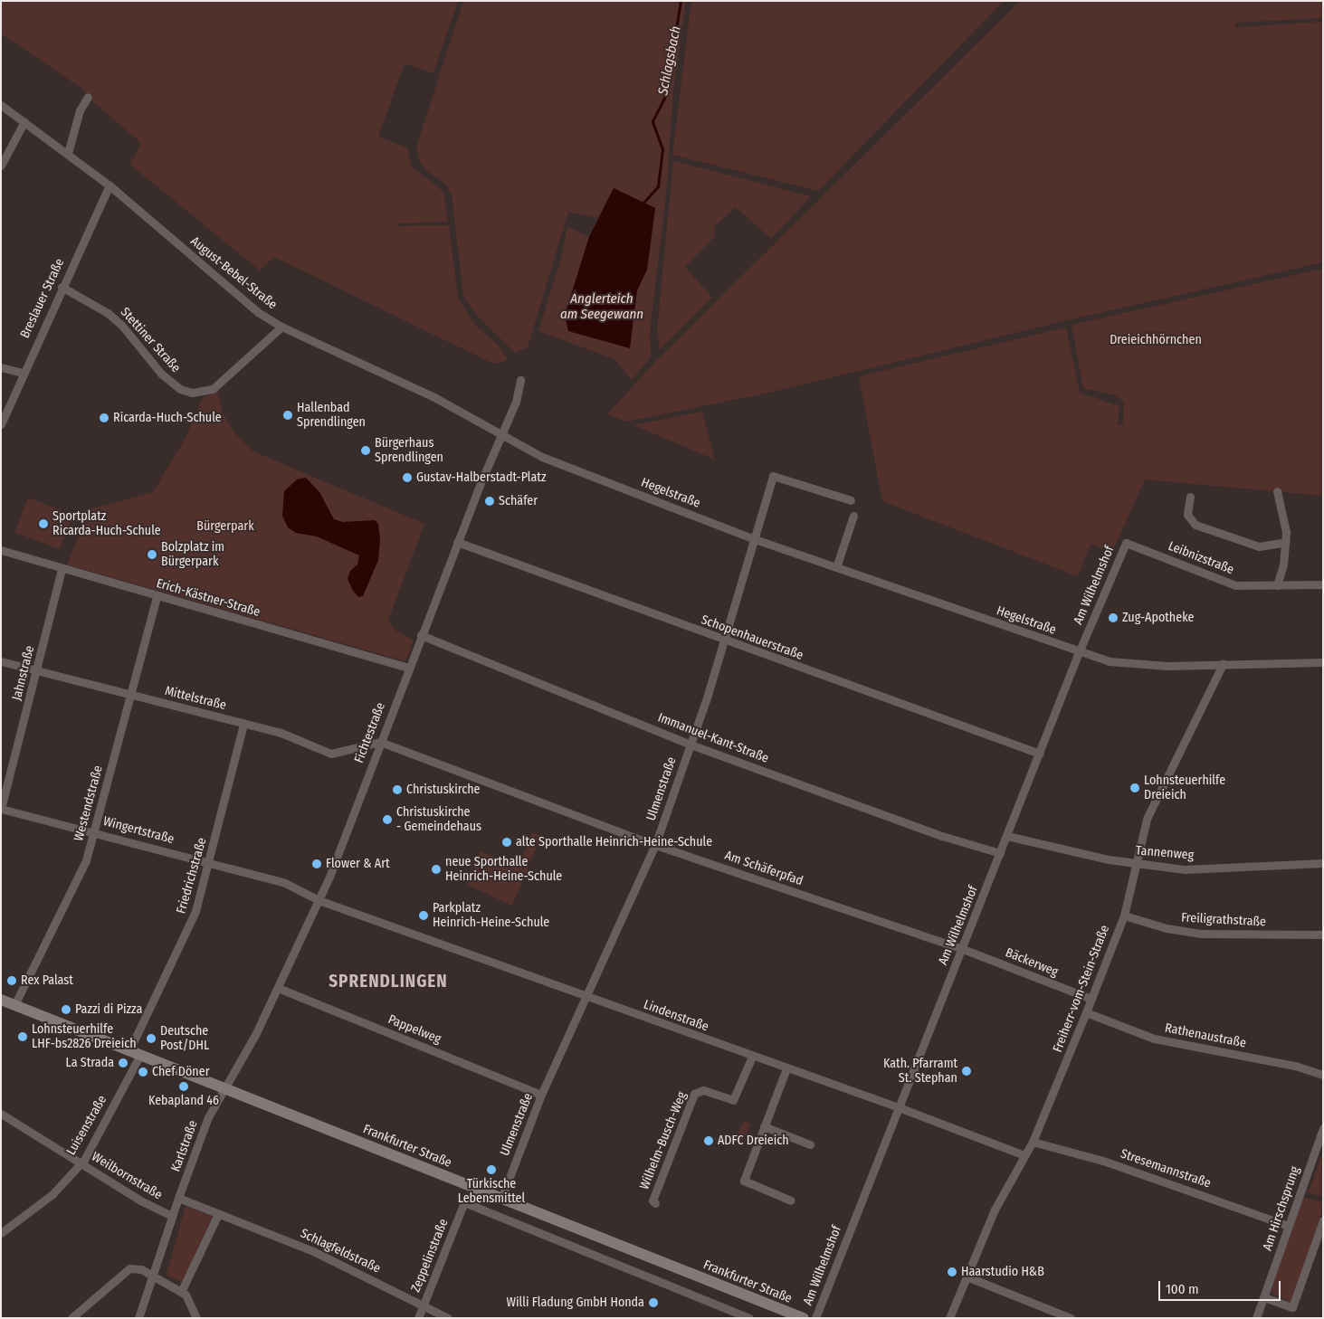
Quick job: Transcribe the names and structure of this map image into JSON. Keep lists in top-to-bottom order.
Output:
{
  "streets": {
    "street": [
      "August-Bebel-Straße",
      "Breslauer Straße",
      "Stettiner Straße",
      "Hegelstraße",
      "Leibnizstraße",
      "Am Wilhelmshof",
      "Erich-Kästner-Straße",
      "Schopenhauerstraße",
      "Jahnstraße",
      "Mittelstraße",
      "Fichtestraße",
      "Immanuel-Kant-Straße",
      "Ulmenstraße",
      "Westendstraße",
      "Wingertstraße",
      "Tannenweg",
      "Am Schäferpfad",
      "Friedrichstraße",
      "Freiligrathstraße",
      "Bäckerweg",
      "Freiherr-vom-Stein-Straße",
      "Lindenstraße",
      "Pappelweg",
      "Rathenaustraße",
      "Luisenstraße",
      "Wilhelm-Busch-Weg",
      "Karlstraße",
      "Frankfurter Straße",
      "Stresemannstraße",
      "Weilbornstraße",
      "Am Hirschsprung",
      "Schlagfeldstraße",
      "Zeppelinstraße"
    ]
  },
  "crossings": [
    ["August-Bebel-Straße", "Breslauer Straße"],
    ["August-Bebel-Straße", "Stettiner Straße"],
    ["August-Bebel-Straße", "Hegelstraße"],
    ["August-Bebel-Straße", "Fichtestraße"],
    ["Breslauer Straße", "Stettiner Straße"],
    ["Hegelstraße", "Am Wilhelmshof"],
    ["Hegelstraße", "Fichtestraße"],
    ["Hegelstraße", "Ulmenstraße"],
    ["Hegelstraße", "Freiherr-vom-Stein-Straße"],
    ["Leibnizstraße", "Am Wilhelmshof"],
    ["Am Wilhelmshof", "Schopenhauerstraße"],
    ["Am Wilhelmshof", "Immanuel-Kant-Straße"],
    ["Am Wilhelmshof", "Tannenweg"],
    ["Am Wilhelmshof", "Am Schäferpfad"],
    ["Am Wilhelmshof", "Bäckerweg"],
    ["Am Wilhelmshof", "Lindenstraße"],
    ["Erich-Kästner-Straße", "Jahnstraße"],
    ["Erich-Kästner-Straße", "Fichtestraße"],
    ["Erich-Kästner-Straße", "Westendstraße"],
    ["Schopenhauerstraße", "Fichtestraße"],
    ["Schopenhauerstraße", "Ulmenstraße"],
    ["Jahnstraße", "Mittelstraße"],
    ["Jahnstraße", "Wingertstraße"],
    ["Mittelstraße", "Fichtestraße"],
    ["Mittelstraße", "Westendstraße"],
    ["Mittelstraße", "Am Schäferpfad"],
    ["Mittelstraße", "Friedrichstraße"],
    ["Fichtestraße", "Immanuel-Kant-Straße"],
    ["Fichtestraße", "Wingertstraße"],
    ["Fichtestraße", "Am Schäferpfad"],
    ["Fichtestraße", "Lindenstraße"],
    ["Fichtestraße", "Pappelweg"],
    ["Fichtestraße", "Karlstraße"],
    ["Fichtestraße", "Frankfurter Straße"],
    ["Immanuel-Kant-Straße", "Ulmenstraße"],
    ["Ulmenstraße", "Am Schäferpfad"],
    ["Ulmenstraße", "Lindenstraße"],
    ["Ulmenstraße", "Pappelweg"],
    ["Ulmenstraße", "Frankfurter Straße"],
    ["Westendstraße", "Wingertstraße"],
    ["Westendstraße", "Frankfurter Straße"],
    ["Wingertstraße", "Friedrichstraße"],
    ["Wingertstraße", "Lindenstraße"],
    ["Tannenweg", "Freiherr-vom-Stein-Straße"],
    ["Am Schäferpfad", "Bäckerweg"],
    ["Friedrichstraße", "Luisenstraße"],
    ["Friedrichstraße", "Frankfurter Straße"],
    ["Freiligrathstraße", "Freiherr-vom-Stein-Straße"],
    ["Bäckerweg", "Freiherr-vom-Stein-Straße"],
    ["Freiherr-vom-Stein-Straße", "Lindenstraße"],
    ["Freiherr-vom-Stein-Straße", "Rathenaustraße"],
    ["Freiherr-vom-Stein-Straße", "Stresemannstraße"],
    ["Lindenstraße", "Wilhelm-Busch-Weg"],
    ["Luisenstraße", "Frankfurter Straße"],
    ["Luisenstraße", "Weilbornstraße"],
    ["Karlstraße", "Frankfurter Straße"],
    ["Karlstraße", "Weilbornstraße"],
    ["Karlstraße", "Schlagfeldstraße"],
    ["Stresemannstraße", "Am Hirschsprung"],
    ["Schlagfeldstraße", "Zeppelinstraße"]
  ],
  "districts": ["SPRENDLINGEN"],
  "water": ["Schlagsbach", "Anglerteich am Seegewann"],
  "parks": ["Dreieichhörnchen", "Bürgerpark"],
  "places": [
    "Hallenbad Sprendlingen",
    "Ricarda-Huch-Schule",
    "Bürgerhaus Sprendlingen",
    "Gustav-Halberstadt-Platz",
    "Schäfer",
    "Sportplatz Ricarda-Huch-Schule",
    "Bolzplatz im Bürgerpark",
    "Zug-Apotheke",
    "Lohnsteuerhilfe Dreieich",
    "Christuskirche",
    "Christuskirche - Gemeindehaus",
    "alte Sporthalle Heinrich-Heine-Schule",
    "Flower & Art",
    "neue Sporthalle Heinrich-Heine-Schule",
    "Parkplatz Heinrich-Heine-Schule",
    "Rex Palast",
    "Pazzi di Pizza",
    "Lohnsteuerhilfe LHF-bs2826 Dreieich",
    "Deutsche Post/DHL",
    "La Strada",
    "Kath. Pfarramt St. Stephan",
    "Chef Döner",
    "Kebapland 46",
    "ADFC Dreieich",
    "Türkische Lebensmittel",
    "Haarstudio H&B",
    "Willi Fladung GmbH Honda"
  ],
  "scale_bar": "100 m"
}
